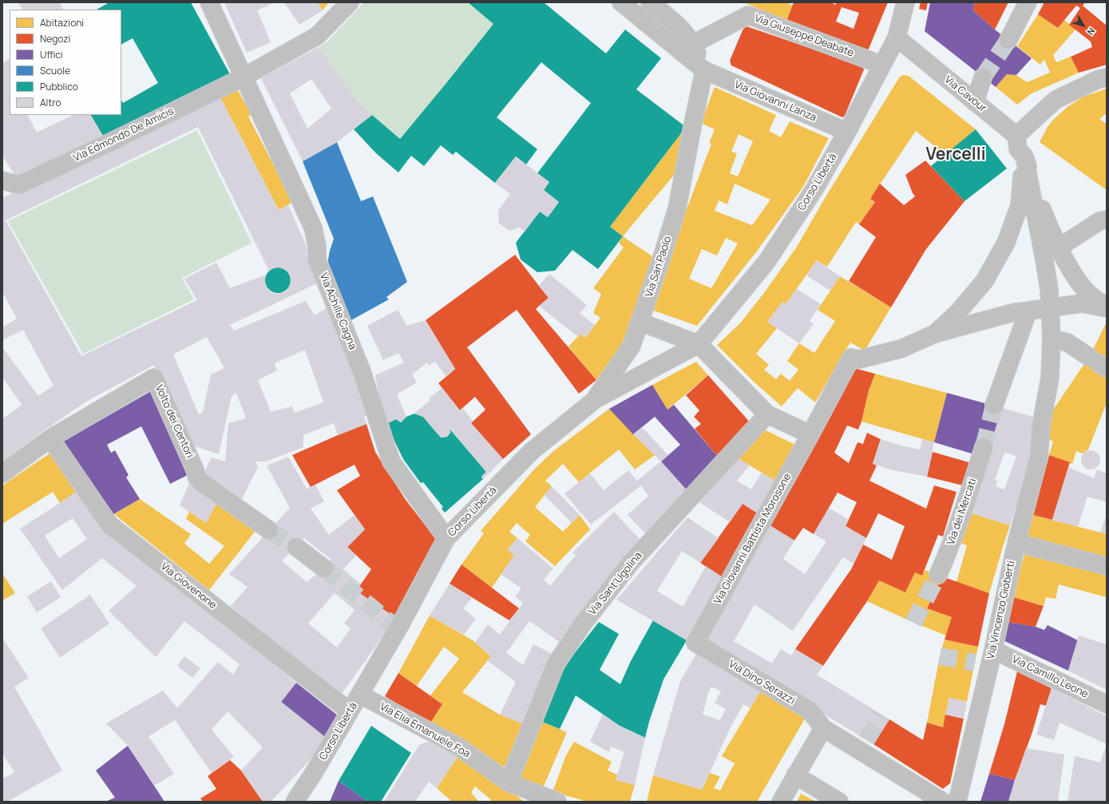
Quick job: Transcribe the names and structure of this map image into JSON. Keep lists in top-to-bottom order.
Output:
{
  "streets": {
    "street": [
      "Via Giuseppe Deabate",
      "Via Cavour",
      "Via Giovanni Lanza",
      "Via Edmondo De Amicis",
      "Corso Libertà",
      "Via San Paolo",
      "Via Achille Cagna",
      "Volto dei Centori",
      "Via dei Mercati",
      "Via Giovanni Battista Morosone",
      "Via Sant'Ugolina",
      "Via Giovenone",
      "Via Vincenzo Gioberti",
      "Via Camillo Leone",
      "Via Dino Serazzi",
      "Via Elia Emanuele Foa"
    ]
  },
  "crossings": [
    ["Via Giuseppe Deabate", "Corso Libertà"],
    ["Via Cavour", "Corso Libertà"],
    ["Via Giovanni Lanza", "Corso Libertà"],
    ["Via Giovanni Lanza", "Via San Paolo"],
    ["Via Edmondo De Amicis", "Via Achille Cagna"],
    ["Corso Libertà", "Via San Paolo"],
    ["Corso Libertà", "Via Achille Cagna"],
    ["Corso Libertà", "Via Giovenone"],
    ["Corso Libertà", "Via Elia Emanuele Foa"],
    ["Volto dei Centori", "Via Giovenone"],
    ["Via Giovanni Battista Morosone", "Via Dino Serazzi"],
    ["Via Sant'Ugolina", "Via Elia Emanuele Foa"],
    ["Via Vincenzo Gioberti", "Via Camillo Leone"]
  ],
  "districts": ["Vercelli"],
  "legend": [
    "Abitazioni",
    "Negozi",
    "Uffici",
    "Scuole",
    "Pubblico",
    "Altro"
  ],
  "north": "bottom right"
}
